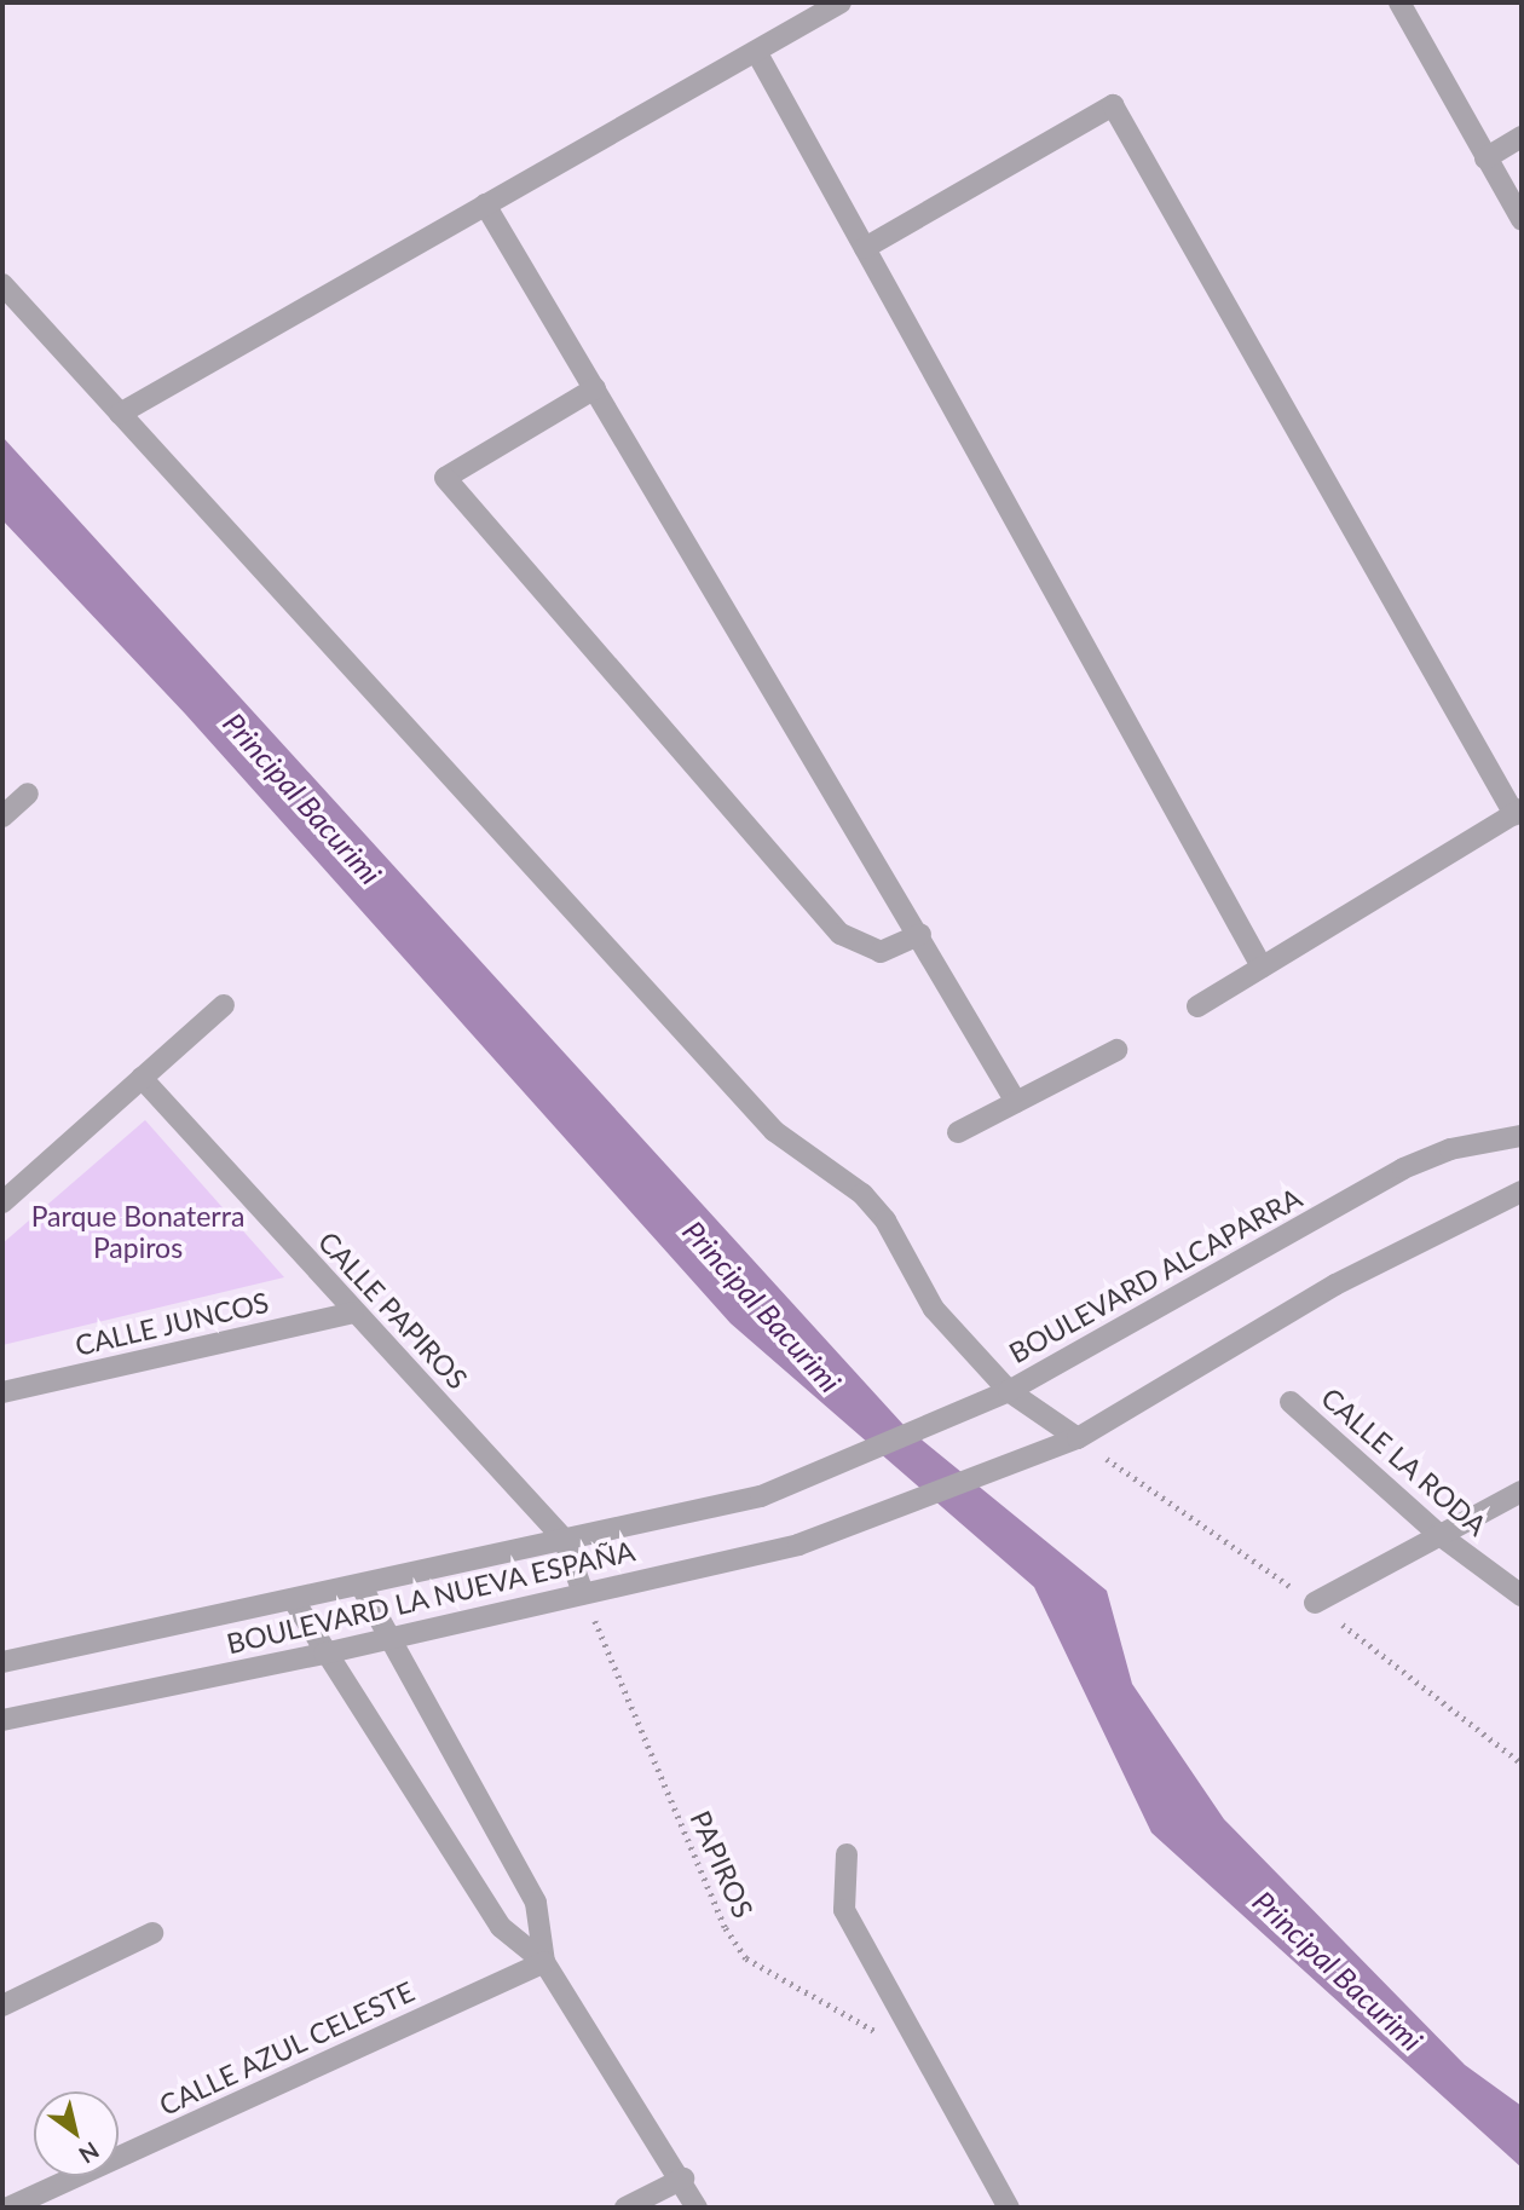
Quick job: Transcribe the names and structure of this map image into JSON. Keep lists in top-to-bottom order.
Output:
{
  "streets": {
    "street": [
      "BOULEVARD ALCAPARRA",
      "CALLE PAPIROS",
      "CALLE JUNCOS",
      "CALLE LA RODA",
      "BOULEVARD LA NUEVA ESPAÑA",
      "CALLE AZUL CELESTE"
    ],
    "path": ["PAPIROS"]
  },
  "crossings": [
    ["BOULEVARD ALCAPARRA", "BOULEVARD LA NUEVA ESPAÑA"],
    ["CALLE PAPIROS", "CALLE JUNCOS"],
    ["CALLE PAPIROS", "BOULEVARD LA NUEVA ESPAÑA"],
    ["CALLE PAPIROS", "PAPIROS"],
    ["BOULEVARD LA NUEVA ESPAÑA", "PAPIROS"]
  ],
  "water": ["Principal Bacurimi"],
  "parks": ["Parque Bonaterra Papiros"],
  "north": "bottom right"
}
